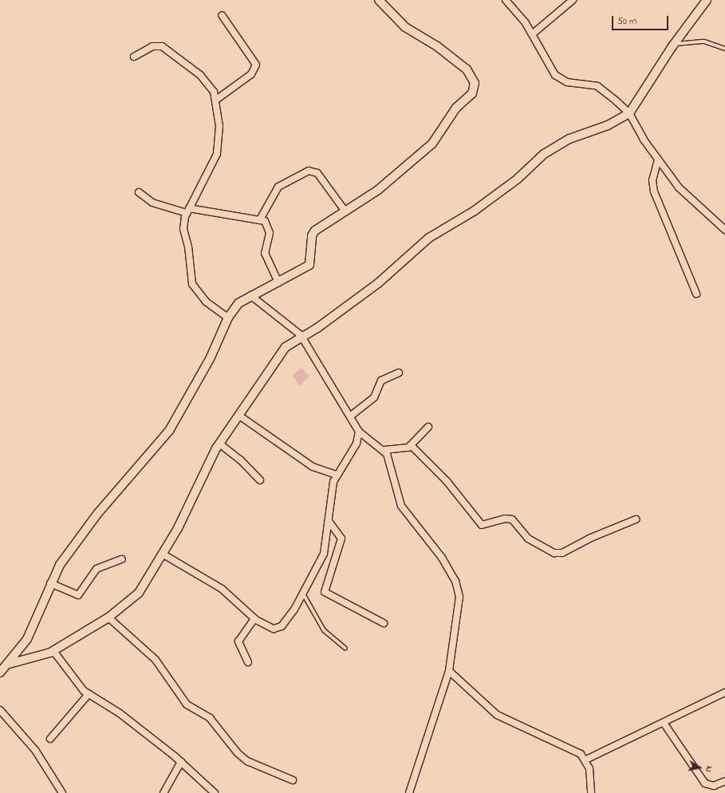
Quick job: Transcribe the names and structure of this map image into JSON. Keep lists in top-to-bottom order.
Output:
{
  "scale_bar": "50 m",
  "north": "right"
}
